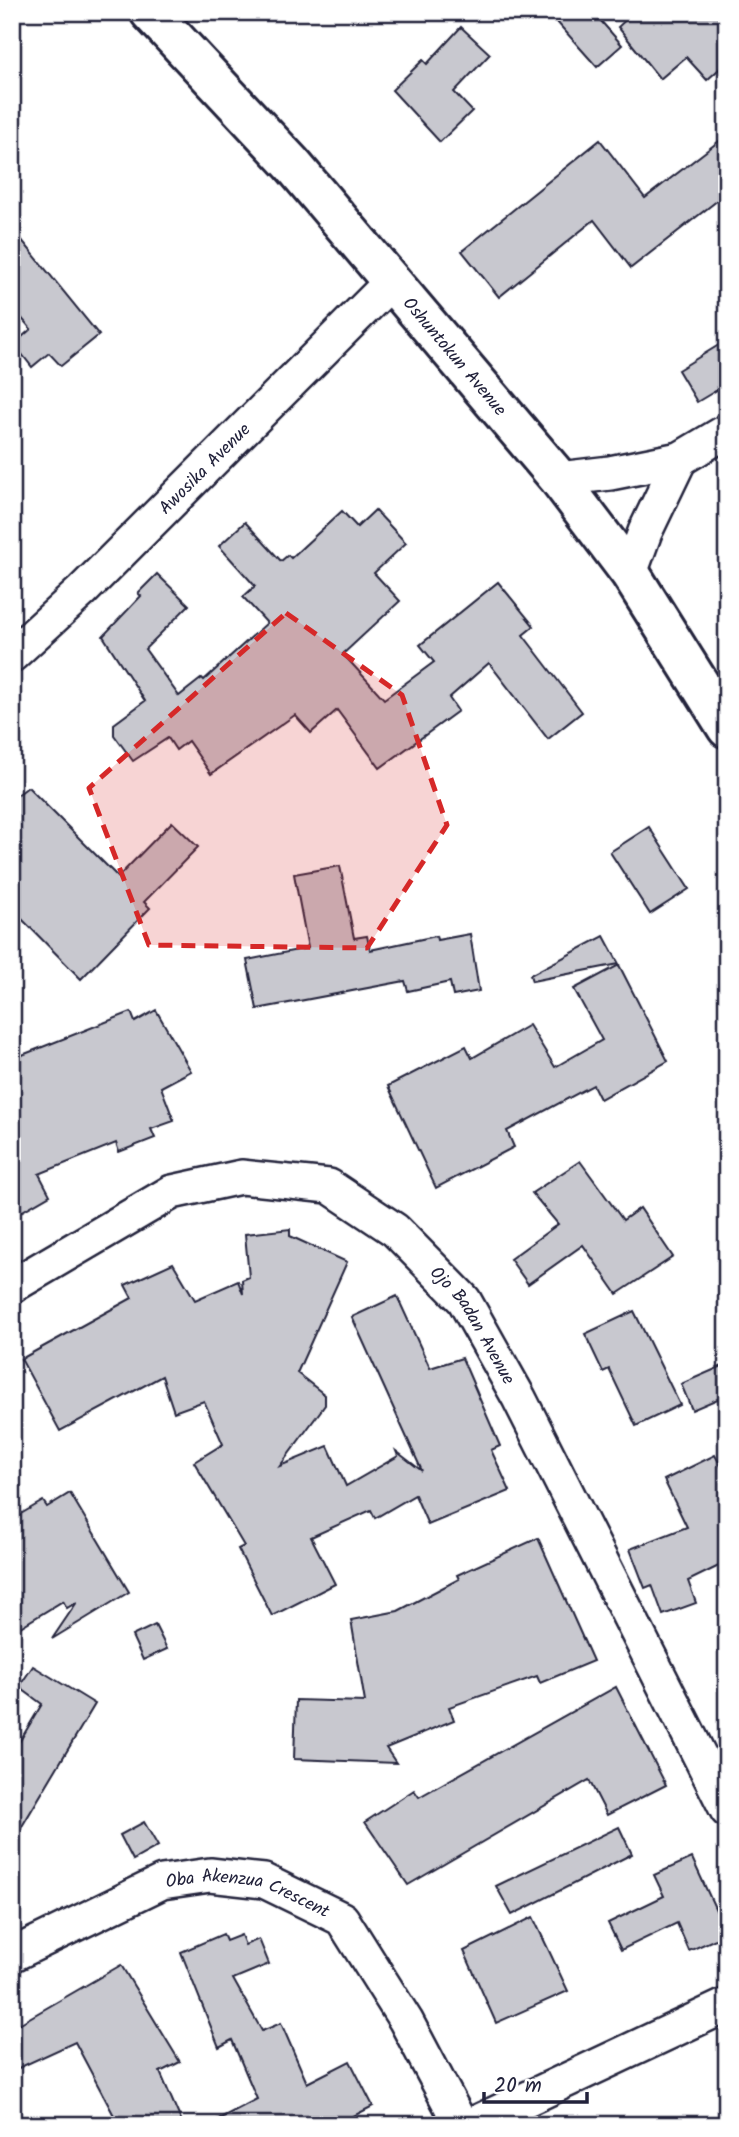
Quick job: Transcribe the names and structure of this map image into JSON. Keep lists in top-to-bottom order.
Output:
{
  "streets": {
    "main road": ["Oshuntokun Avenue"],
    "street": ["Awosika Avenue", "Ojo Badan Avenue", "Oba Akenzua Crescent"]
  },
  "crossings": [
    ["Oshuntokun Avenue", "Awosika Avenue"]
  ],
  "scale_bar": "20 m"
}
